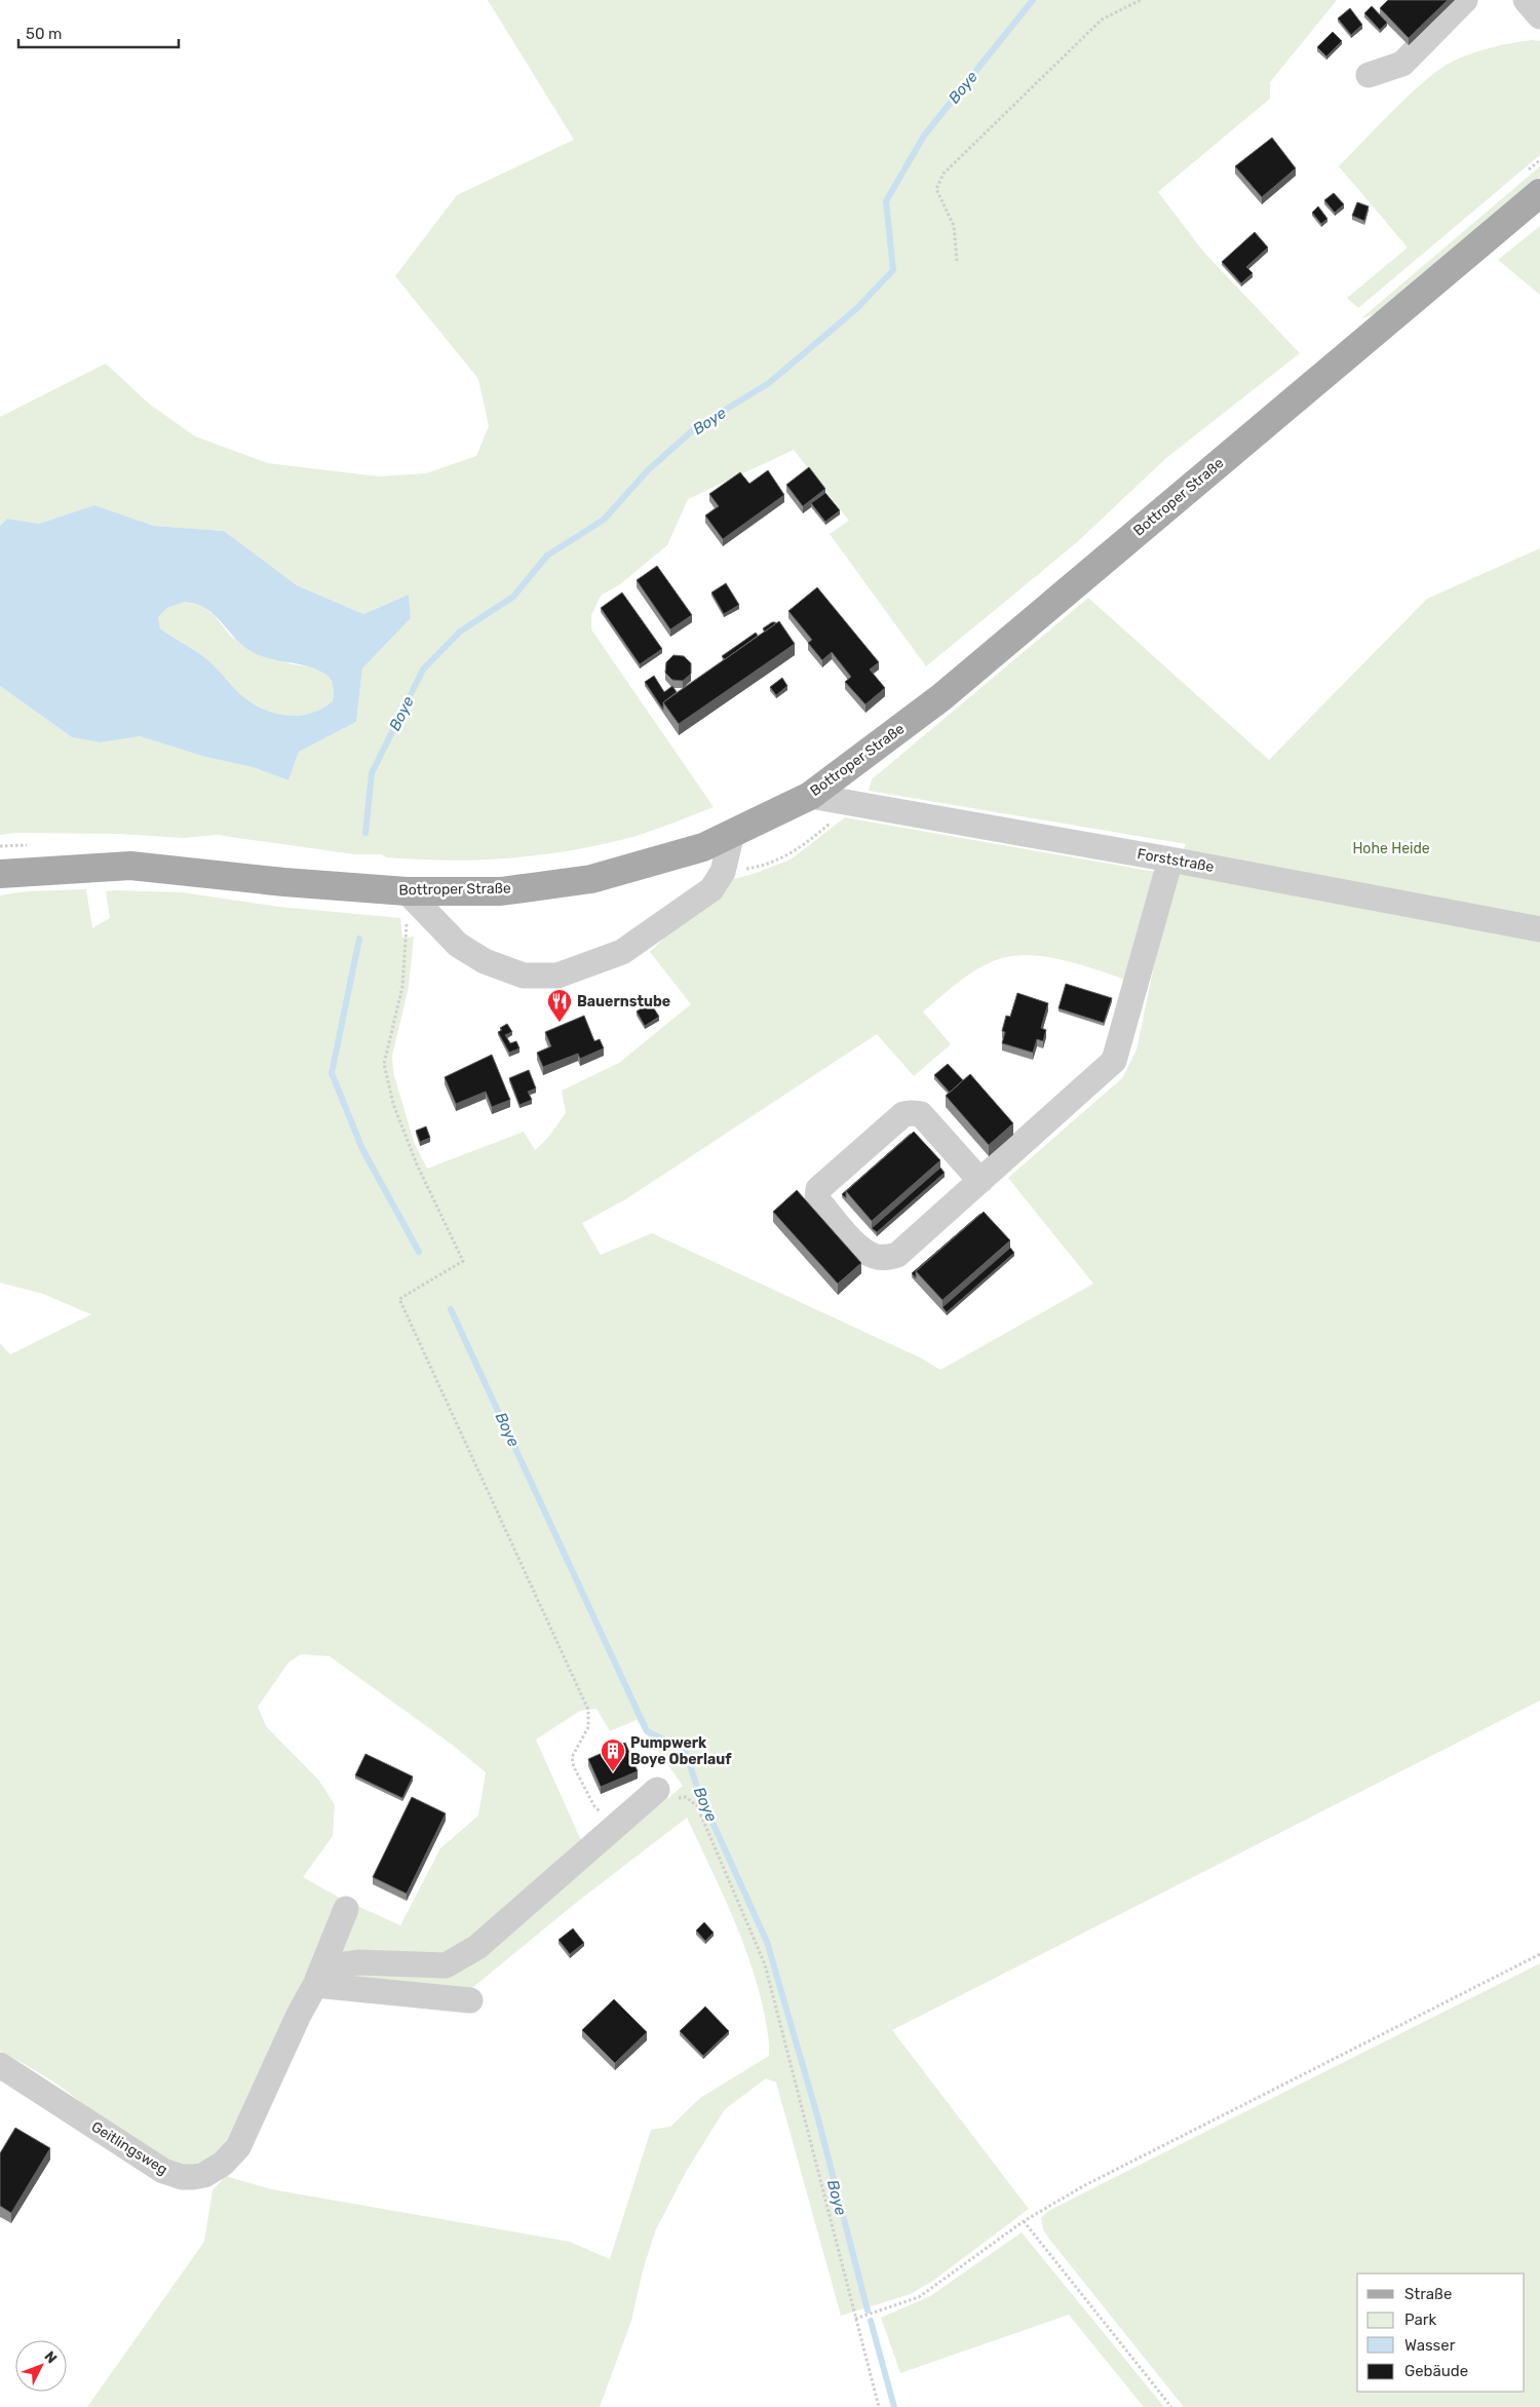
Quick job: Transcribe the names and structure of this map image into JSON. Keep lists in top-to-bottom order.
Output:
{
  "streets": {
    "main road": ["Bottroper Straße"],
    "street": ["Forststraße", "Geitlingsweg"]
  },
  "crossings": [
    ["Bottroper Straße", "Forststraße"]
  ],
  "water": ["Boye"],
  "parks": ["Hohe Heide"],
  "places": {
    "restaurant": ["Bauernstube"],
    "building": ["Pumpwerk Boye Oberlauf"]
  },
  "legend": [
    "Straße",
    "Park",
    "Wasser",
    "Gebäude"
  ],
  "scale_bar": "50 m",
  "north": "top right"
}
